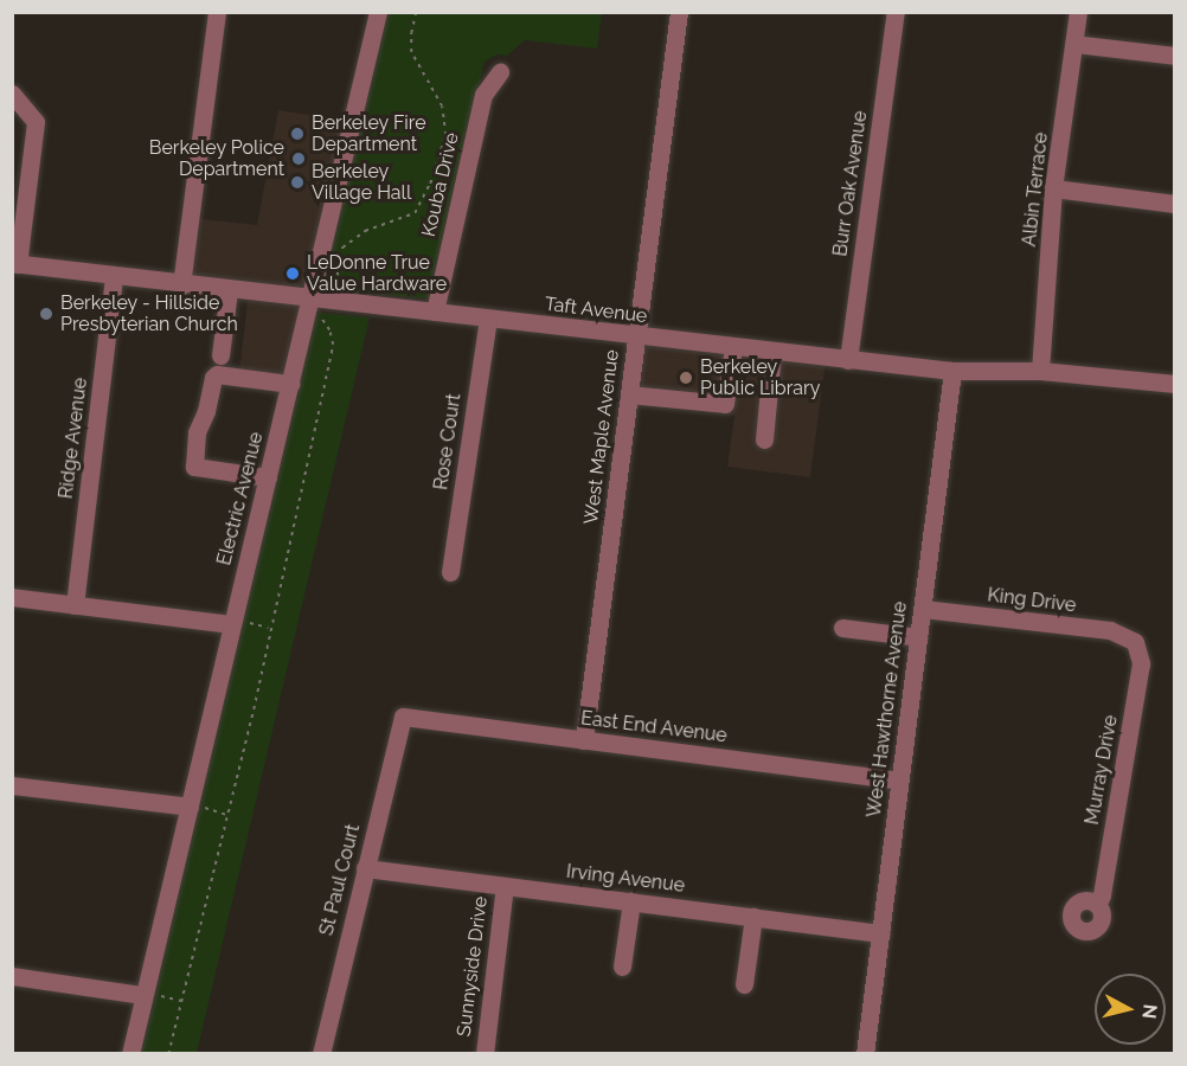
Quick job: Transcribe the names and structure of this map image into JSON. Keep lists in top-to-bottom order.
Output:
{
  "streets": {
    "street": [
      "Burr Oak Avenue",
      "Kouba Drive",
      "Albin Terrace",
      "Taft Avenue",
      "West Maple Avenue",
      "Ridge Avenue",
      "Rose Court",
      "Electric Avenue",
      "King Drive",
      "West Hawthorne Avenue",
      "East End Avenue",
      "Murray Drive",
      "Irving Avenue",
      "St Paul Court",
      "Sunnyside Drive"
    ]
  },
  "crossings": [
    ["Burr Oak Avenue", "Taft Avenue"],
    ["Kouba Drive", "Taft Avenue"],
    ["Albin Terrace", "Taft Avenue"],
    ["Taft Avenue", "West Maple Avenue"],
    ["Taft Avenue", "Ridge Avenue"],
    ["Taft Avenue", "Rose Court"],
    ["Taft Avenue", "Electric Avenue"],
    ["Taft Avenue", "West Hawthorne Avenue"],
    ["West Maple Avenue", "East End Avenue"],
    ["King Drive", "West Hawthorne Avenue"],
    ["King Drive", "Murray Drive"],
    ["West Hawthorne Avenue", "East End Avenue"],
    ["West Hawthorne Avenue", "Irving Avenue"],
    ["East End Avenue", "St Paul Court"],
    ["Irving Avenue", "St Paul Court"],
    ["Irving Avenue", "Sunnyside Drive"]
  ],
  "places": [
    "Berkeley Fire Department",
    "Berkeley Police Department",
    "Berkeley Village Hall",
    "LeDonne True Value Hardware",
    "Berkeley - Hillside Presbyterian Church",
    "Berkeley Public Library"
  ],
  "north": "right"
}
